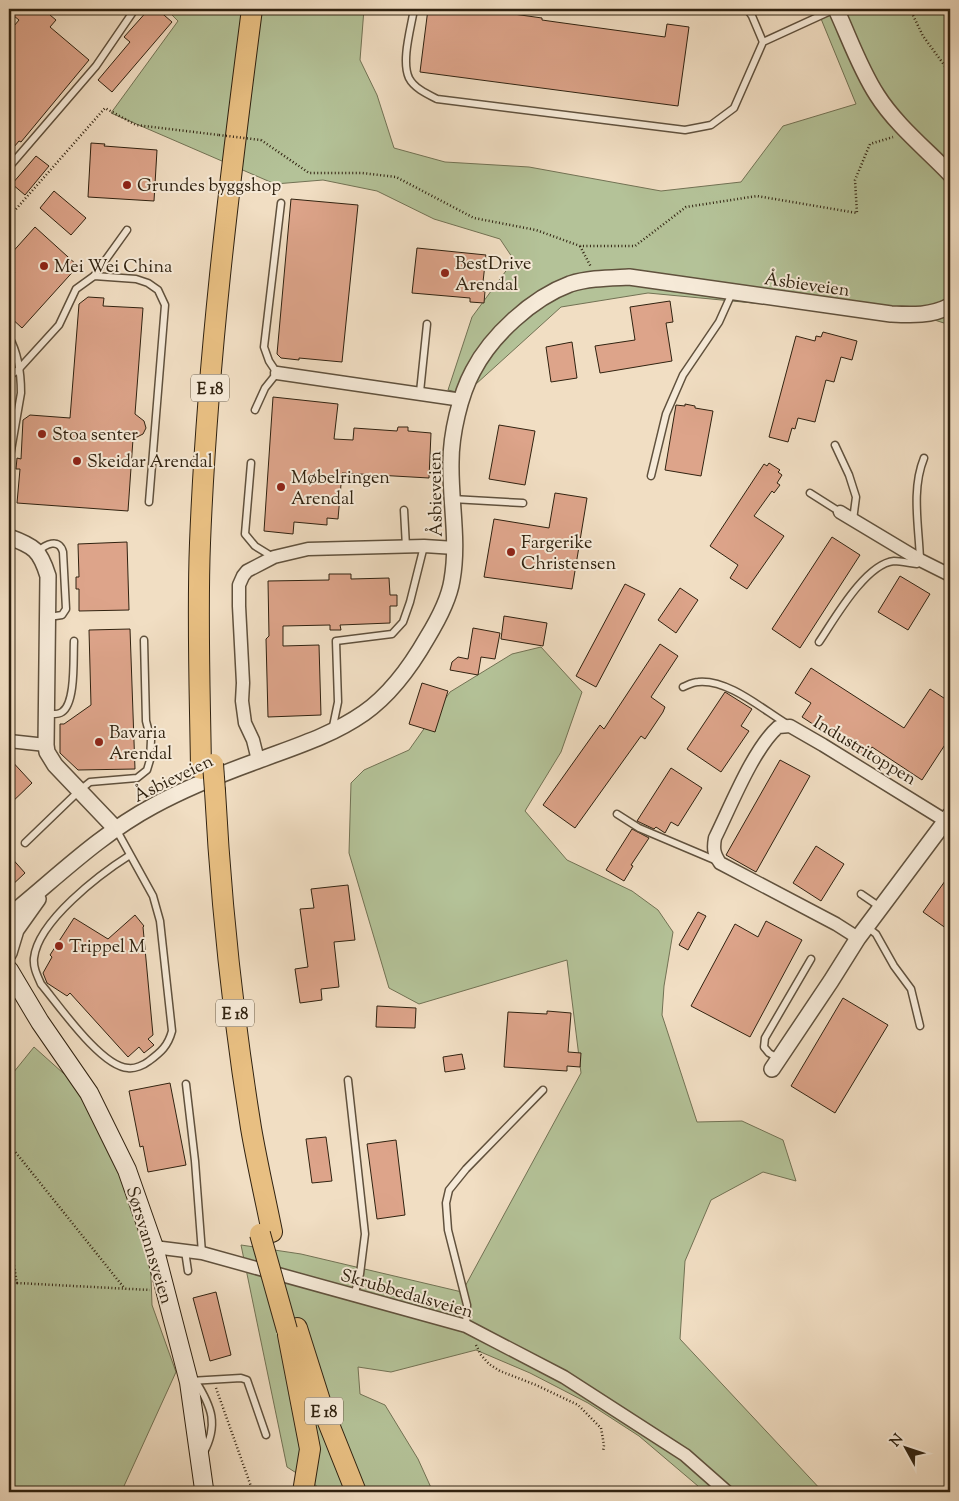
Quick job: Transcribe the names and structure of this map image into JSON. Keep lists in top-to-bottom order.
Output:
{
  "streets": {
    "highway": ["E 18"],
    "main road": ["Sørsvannsveien"],
    "street": ["Åsbieveien", "Industritoppen", "Skrubbedalsveien"]
  },
  "crossings": [
    ["Sørsvannsveien", "Skrubbedalsveien"]
  ],
  "places": [
    "Grundes byggshop",
    "Mei Wei China",
    "BestDrive Arendal",
    "Stoa senter",
    "Skeidar Arendal",
    "Møbelringen Arendal",
    "Fargerike Christensen",
    "Bavaria Arendal",
    "Trippel M"
  ],
  "north": "top left"
}
